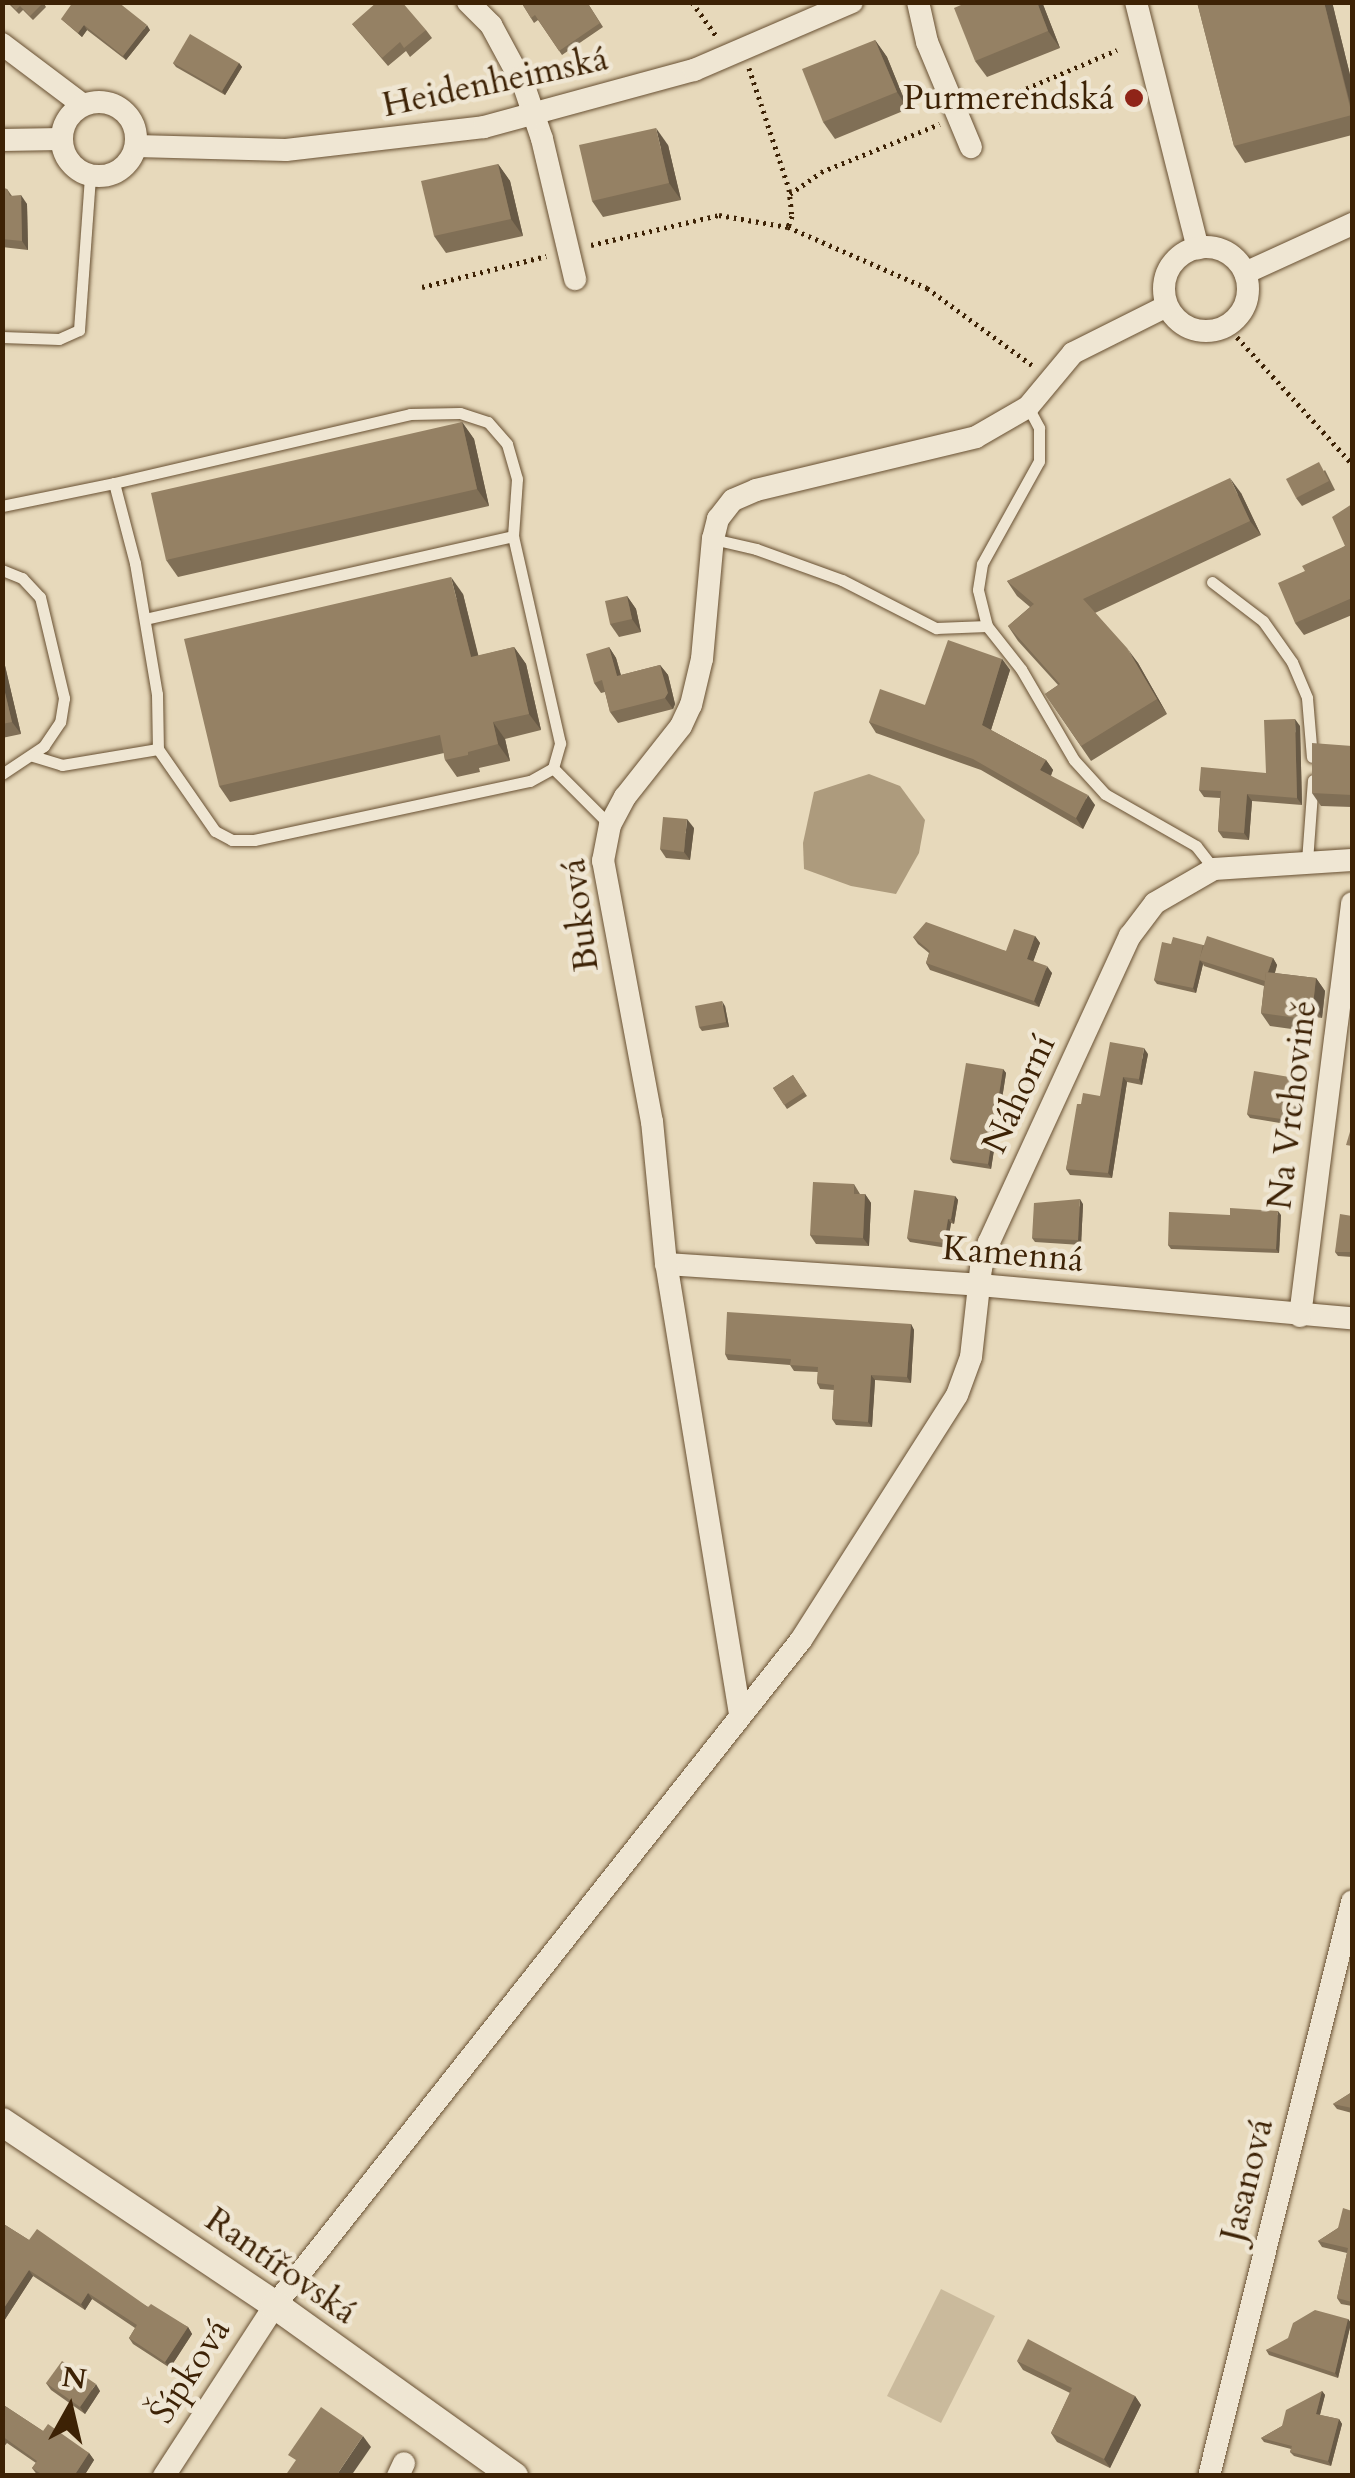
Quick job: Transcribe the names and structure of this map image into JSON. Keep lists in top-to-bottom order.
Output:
{
  "streets": {
    "street": [
      "Heidenheimská",
      "Buková",
      "Náhorní",
      "Na Vrchovině",
      "Kamenná",
      "Jasanová",
      "Rantířovská",
      "Šípková"
    ]
  },
  "crossings": [
    ["Buková", "Náhorní"],
    ["Buková", "Kamenná"],
    ["Buková", "Šípková"],
    ["Náhorní", "Kamenná"],
    ["Náhorní", "Šípková"],
    ["Na Vrchovině", "Kamenná"],
    ["Rantířovská", "Šípková"]
  ],
  "places": ["Purmerendská"],
  "north": "top"
}
